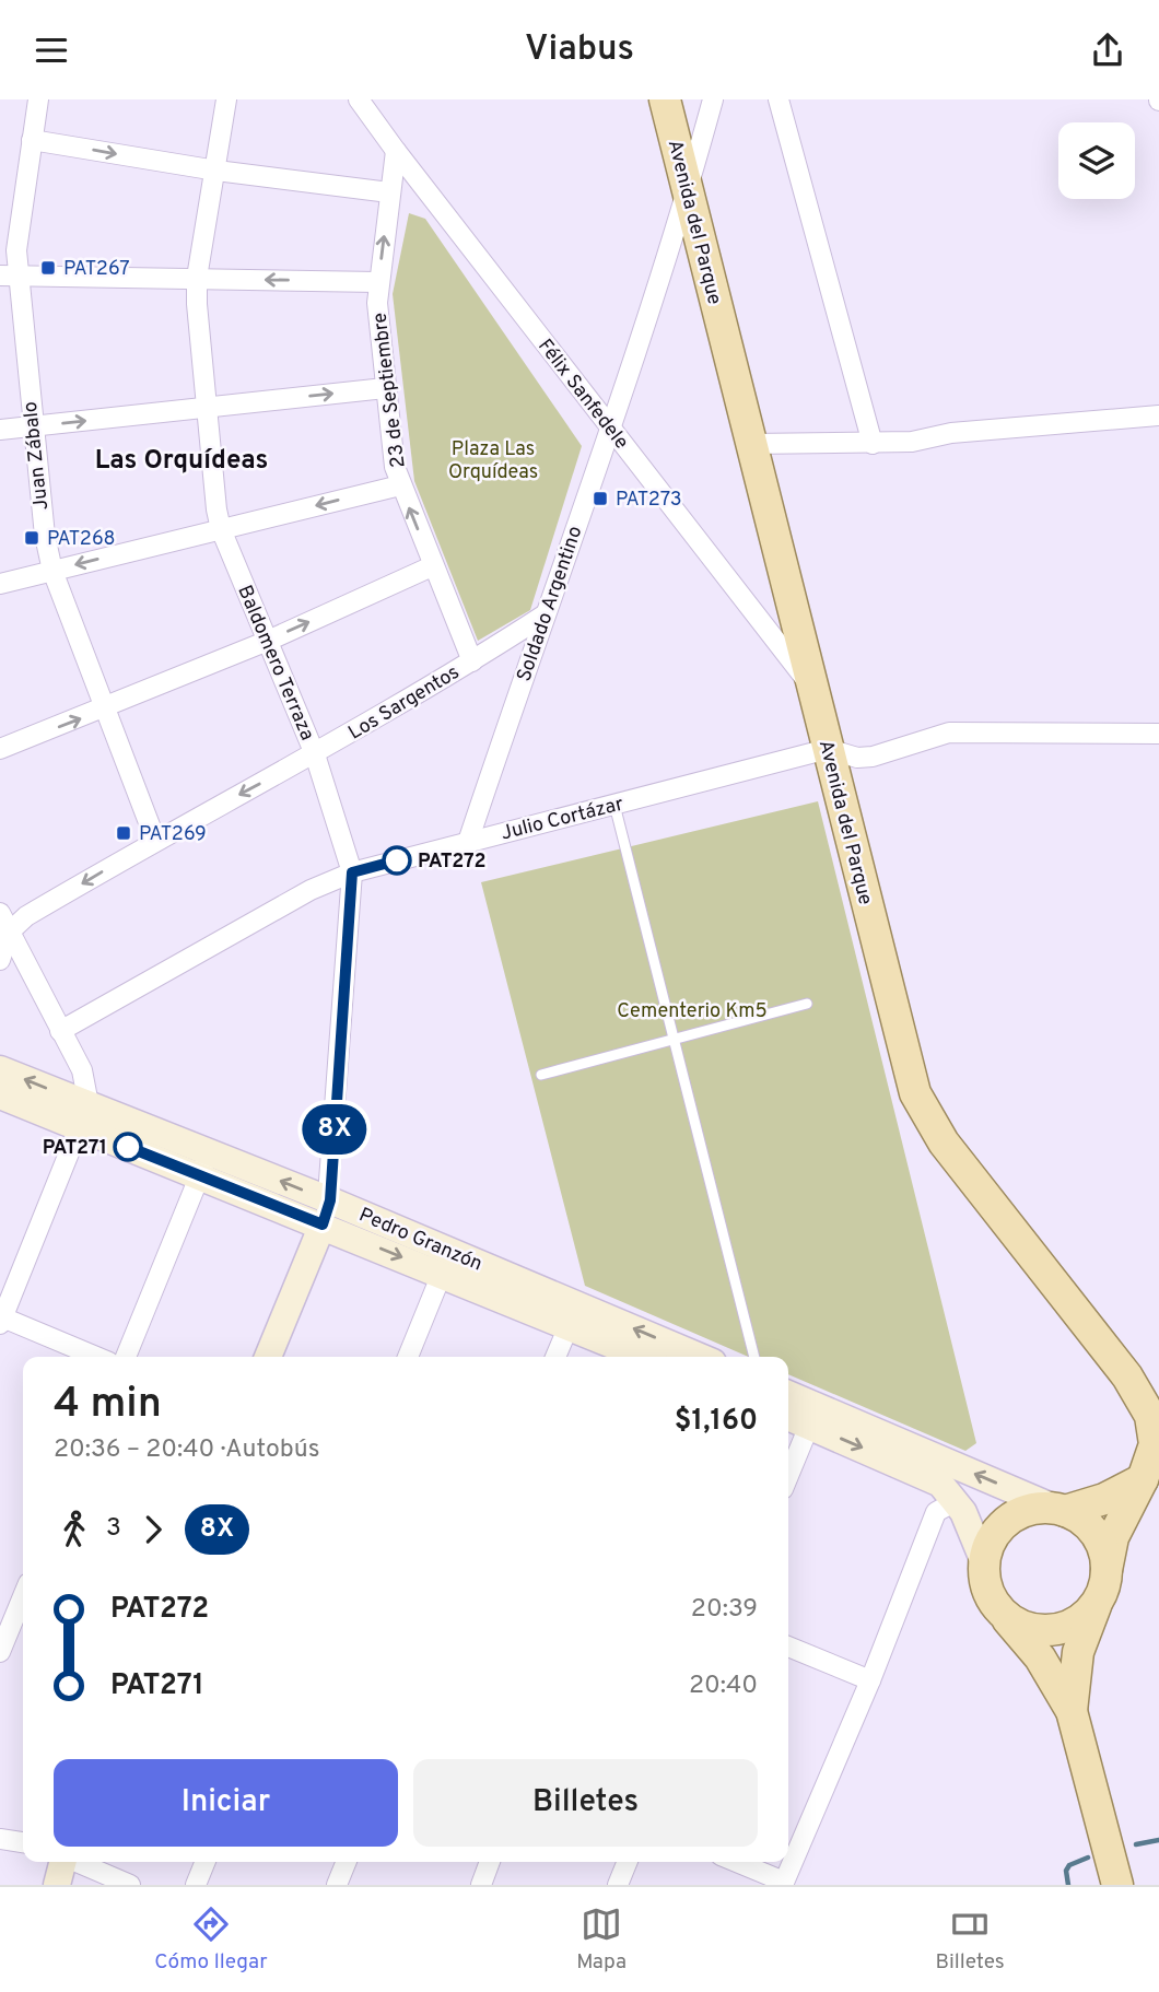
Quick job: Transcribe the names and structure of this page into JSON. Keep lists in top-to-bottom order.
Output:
{
  "streets": {
    "main road": ["Avenida del Parque", "Pedro Granzón"],
    "street": [
      "23 de Septiembre",
      "Félix Sanfedele",
      "Juan Zábalo",
      "Soldado Argentino",
      "Baldomero Terraza",
      "Los Sargentos",
      "Julio Cortázar"
    ]
  },
  "crossings": [
    ["Avenida del Parque", "Félix Sanfedele"],
    ["Avenida del Parque", "Soldado Argentino"],
    ["Avenida del Parque", "Julio Cortázar"],
    ["23 de Septiembre", "Félix Sanfedele"],
    ["23 de Septiembre", "Los Sargentos"],
    ["Félix Sanfedele", "Soldado Argentino"],
    ["Juan Zábalo", "Los Sargentos"],
    ["Soldado Argentino", "Los Sargentos"],
    ["Soldado Argentino", "Julio Cortázar"],
    ["Baldomero Terraza", "Los Sargentos"],
    ["Baldomero Terraza", "Julio Cortázar"],
    ["Baldomero Terraza", "Pedro Granzón"]
  ],
  "districts": ["Las Orquídeas"],
  "parks": ["Plaza Las Orquídeas", "Cementerio Km5"],
  "places": {
    "transit": [
      "PAT267",
      "PAT273",
      "PAT268",
      "PAT269"
    ],
    "other": ["PAT272", "PAT271"]
  },
  "lines": ["bus line 8X"],
  "page": {
    "header": "Viabus",
    "on_map": "8X",
    "heading": ["4 min", "20:36 – 20:40 · Autobús", "$1,160"],
    "legs": ["3", "8X"],
    "list": [
      {
        "name": "PAT272",
        "value": "20:39"
      },
      {
        "name": "PAT271",
        "value": "20:40"
      }
    ],
    "buttons": ["Iniciar", "Billetes"],
    "tabs": ["Cómo llegar", "Mapa", "Billetes"]
  }
}
